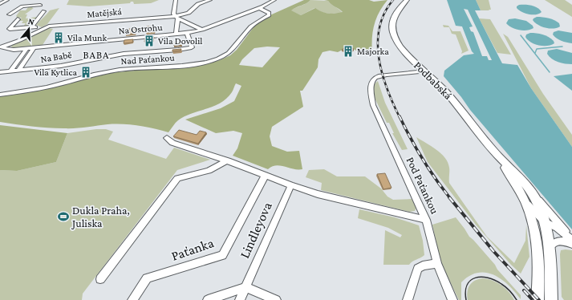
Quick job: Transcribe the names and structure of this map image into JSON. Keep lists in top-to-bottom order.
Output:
{
  "streets": {
    "main road": ["Podbabská"],
    "street": [
      "Matějská",
      "Na Ostrohu",
      "Na Babě",
      "Nad Paťankou",
      "Pod Paťankou",
      "Lindleyova",
      "Paťanka"
    ]
  },
  "crossings": [
    ["Matějská", "Na Ostrohu"],
    ["Na Ostrohu", "Na Babě"],
    ["Na Ostrohu", "Nad Paťankou"],
    ["Podbabská", "Pod Paťankou"]
  ],
  "districts": ["BABA"],
  "places": {
    "building": [
      "Vila Munk",
      "Vila Dovolil",
      "Majorka",
      "Vila Kytlica"
    ],
    "sports": ["Dukla Praha, Juliska"]
  },
  "north": "top"
}
